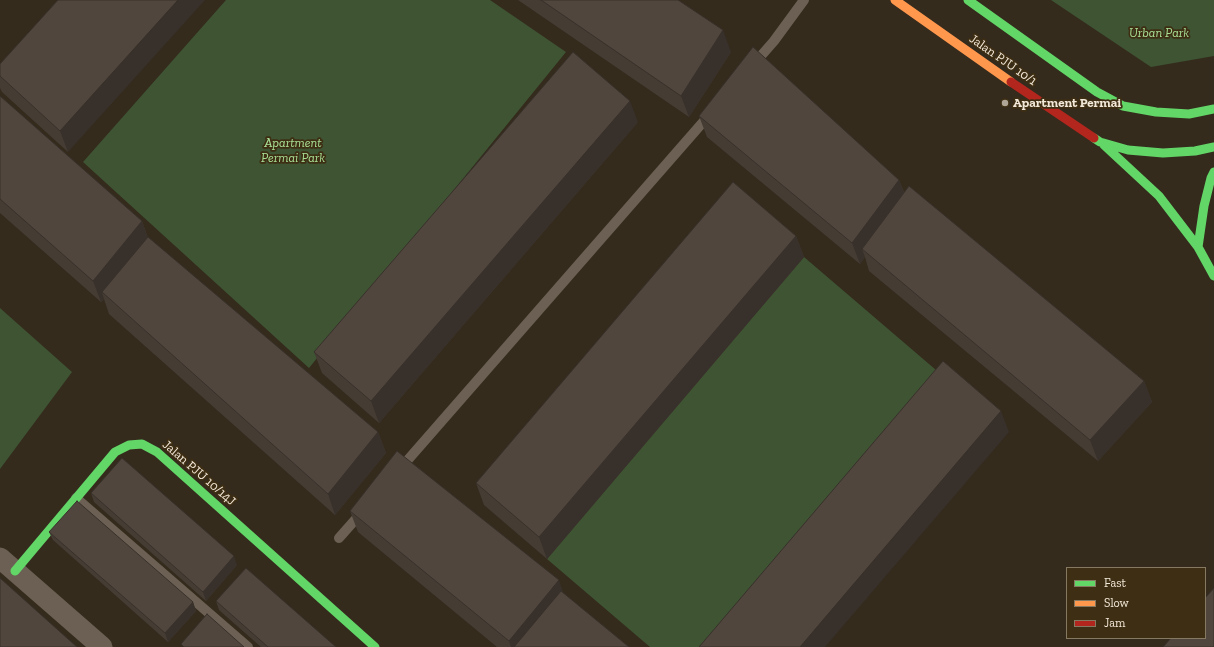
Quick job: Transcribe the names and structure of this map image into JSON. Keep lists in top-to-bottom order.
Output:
{
  "streets": {
    "street": ["Jalan PJU 10/1", "Jalan PJU 10/14J"]
  },
  "parks": ["Urban Park", "Apartment Permai Park"],
  "places": ["Apartment Permai"],
  "legend": ["Fast", "Slow", "Jam"]
}
